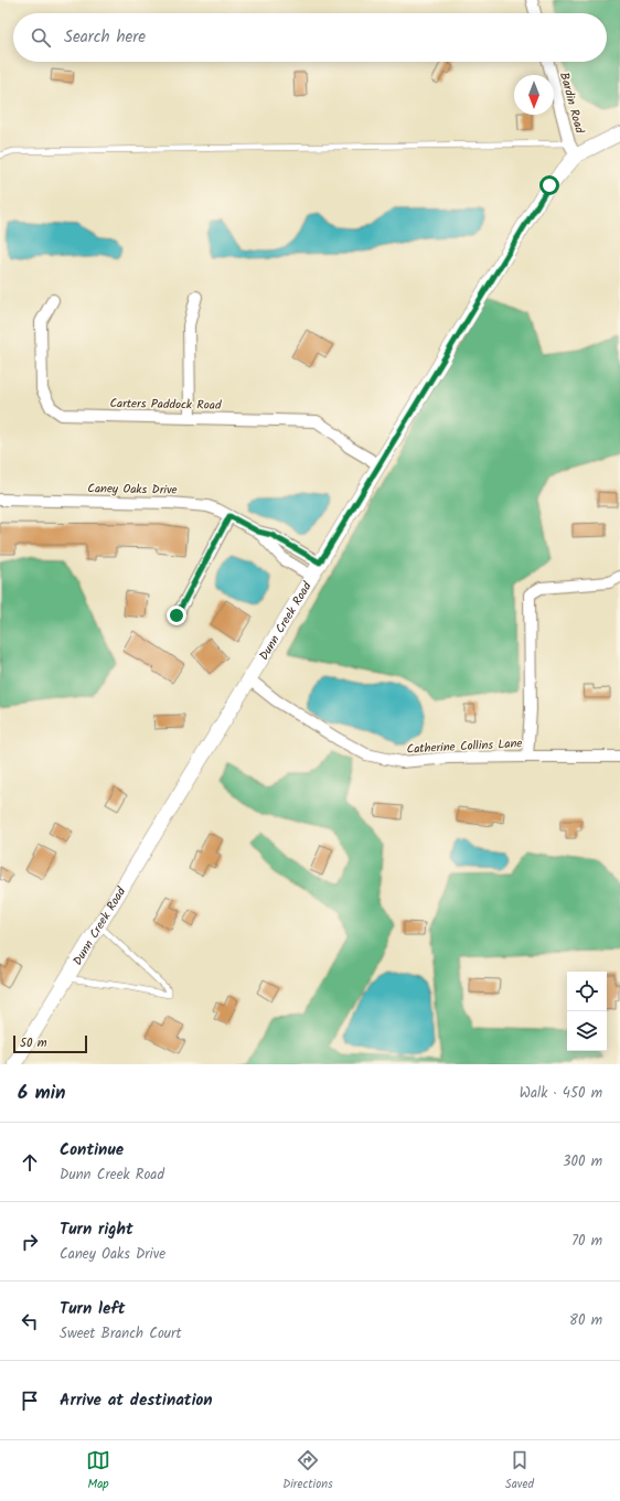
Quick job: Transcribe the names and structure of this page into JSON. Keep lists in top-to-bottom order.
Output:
{
  "streets": {
    "street": [
      "Bardin Road",
      "Carters Paddock Road",
      "Caney Oaks Drive",
      "Dunn Creek Road",
      "Catherine Collins Lane"
    ]
  },
  "crossings": [
    ["Bardin Road", "Dunn Creek Road"],
    ["Carters Paddock Road", "Dunn Creek Road"],
    ["Caney Oaks Drive", "Dunn Creek Road"],
    ["Dunn Creek Road", "Catherine Collins Lane"]
  ],
  "scale_bar": "50 m",
  "north": "bottom",
  "page": {
    "search": "Search here",
    "scale": "50 m",
    "heading": ["6 min", "Walk · 450 m"],
    "list": [
      ["Continue", "Dunn Creek Road", "300 m"],
      ["Turn right", "Caney Oaks Drive", "70 m"],
      ["Turn left", "Sweet Branch Court", "80 m"],
      "Arrive at destination"
    ],
    "nav": ["Map", "Directions", "Saved"]
  }
}
